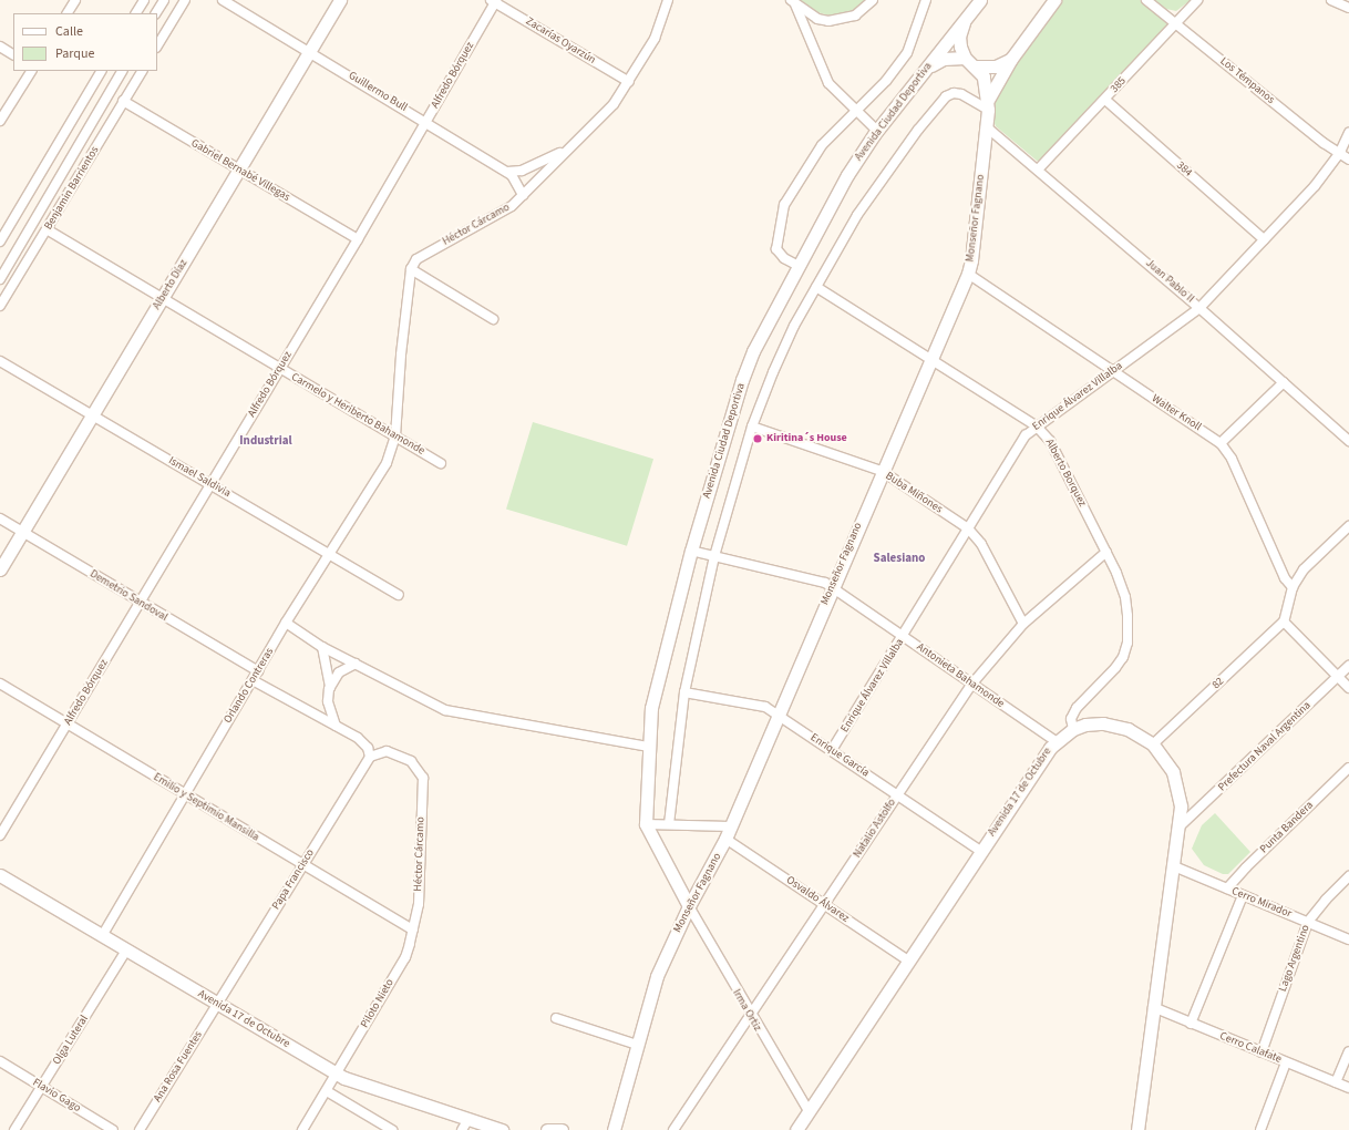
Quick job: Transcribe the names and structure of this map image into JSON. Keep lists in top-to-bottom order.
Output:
{
  "streets": {
    "street": [
      "Zacarías Oyarzún",
      "Alfredo Bórquez",
      "Los Témpanos",
      "385",
      "Guillermo Bull",
      "Avenida Ciudad Deportiva",
      "384",
      "Gabriel Bernabé Villegas",
      "Benjamin Barrientos",
      "Monseñor Fagnano",
      "Héctor Cárcamo",
      "Juan Pablo II",
      "Alberto Díaz",
      "Enrique Álvarez Villalba",
      "Walter Knoll",
      "Carmelo y Heriberto Bahamonde",
      "Alberto Borquez",
      "Ismael Saldivia",
      "Buba Miñones",
      "Demetrio Sandoval",
      "Antonieta Bahamonde",
      "82",
      "Orlando Contreras",
      "Prefectura Naval Argentina",
      "Enrique García",
      "Avenida 17 de Octubre",
      "Emilio y Septimio Mansilla",
      "Punta Bandera",
      "Natalio Astolfo",
      "Papa Francisco",
      "Osvaldo Álvarez",
      "Cerro Mirador",
      "Lago Argentino",
      "Piloto Nieto",
      "Irma Ortiz",
      "Olga Luteral",
      "Cerro Calafate",
      "Ana Rosa Fuentes",
      "Flavio Gago"
    ]
  },
  "crossings": [
    ["Zacarías Oyarzún", "Alfredo Bórquez"],
    ["Zacarías Oyarzún", "Héctor Cárcamo"],
    ["Alfredo Bórquez", "Guillermo Bull"],
    ["Alfredo Bórquez", "Gabriel Bernabé Villegas"],
    ["Alfredo Bórquez", "Carmelo y Heriberto Bahamonde"],
    ["Alfredo Bórquez", "Ismael Saldivia"],
    ["Alfredo Bórquez", "Demetrio Sandoval"],
    ["Alfredo Bórquez", "Emilio y Septimio Mansilla"],
    ["Los Témpanos", "385"],
    ["Los Témpanos", "Enrique Álvarez Villalba"],
    ["385", "384"],
    ["385", "Juan Pablo II"],
    ["Guillermo Bull", "Héctor Cárcamo"],
    ["Guillermo Bull", "Alberto Díaz"],
    ["Avenida Ciudad Deportiva", "Monseñor Fagnano"],
    ["Avenida Ciudad Deportiva", "Alberto Borquez"],
    ["Avenida Ciudad Deportiva", "Buba Miñones"],
    ["Avenida Ciudad Deportiva", "Antonieta Bahamonde"],
    ["Avenida Ciudad Deportiva", "Enrique García"],
    ["384", "Enrique Álvarez Villalba"],
    ["Gabriel Bernabé Villegas", "Benjamin Barrientos"],
    ["Gabriel Bernabé Villegas", "Alberto Díaz"],
    ["Benjamin Barrientos", "Carmelo y Heriberto Bahamonde"],
    ["Monseñor Fagnano", "Juan Pablo II"],
    ["Monseñor Fagnano", "Walter Knoll"],
    ["Monseñor Fagnano", "Alberto Borquez"],
    ["Monseñor Fagnano", "Buba Miñones"],
    ["Monseñor Fagnano", "Antonieta Bahamonde"],
    ["Monseñor Fagnano", "Enrique García"],
    ["Monseñor Fagnano", "Osvaldo Álvarez"],
    ["Monseñor Fagnano", "Irma Ortiz"],
    ["Héctor Cárcamo", "Emilio y Septimio Mansilla"],
    ["Héctor Cárcamo", "Papa Francisco"],
    ["Héctor Cárcamo", "Piloto Nieto"],
    ["Juan Pablo II", "Enrique Álvarez Villalba"],
    ["Alberto Díaz", "Carmelo y Heriberto Bahamonde"],
    ["Alberto Díaz", "Ismael Saldivia"],
    ["Alberto Díaz", "Demetrio Sandoval"],
    ["Enrique Álvarez Villalba", "Walter Knoll"],
    ["Enrique Álvarez Villalba", "Alberto Borquez"],
    ["Enrique Álvarez Villalba", "Buba Miñones"],
    ["Enrique Álvarez Villalba", "Antonieta Bahamonde"],
    ["Enrique Álvarez Villalba", "Enrique García"],
    ["Carmelo y Heriberto Bahamonde", "Orlando Contreras"],
    ["Alberto Borquez", "Avenida 17 de Octubre"],
    ["Alberto Borquez", "Natalio Astolfo"],
    ["Ismael Saldivia", "Orlando Contreras"],
    ["Buba Miñones", "Natalio Astolfo"],
    ["Demetrio Sandoval", "Orlando Contreras"],
    ["Antonieta Bahamonde", "Avenida 17 de Octubre"],
    ["Antonieta Bahamonde", "Natalio Astolfo"],
    ["82", "Avenida 17 de Octubre"],
    ["Orlando Contreras", "Avenida 17 de Octubre"],
    ["Orlando Contreras", "Emilio y Septimio Mansilla"],
    ["Prefectura Naval Argentina", "Avenida 17 de Octubre"],
    ["Enrique García", "Avenida 17 de Octubre"],
    ["Enrique García", "Natalio Astolfo"],
    ["Avenida 17 de Octubre", "Papa Francisco"],
    ["Avenida 17 de Octubre", "Osvaldo Álvarez"],
    ["Avenida 17 de Octubre", "Cerro Mirador"],
    ["Avenida 17 de Octubre", "Piloto Nieto"],
    ["Avenida 17 de Octubre", "Irma Ortiz"],
    ["Avenida 17 de Octubre", "Olga Luteral"],
    ["Avenida 17 de Octubre", "Cerro Calafate"],
    ["Avenida 17 de Octubre", "Ana Rosa Fuentes"],
    ["Emilio y Septimio Mansilla", "Papa Francisco"],
    ["Emilio y Septimio Mansilla", "Piloto Nieto"],
    ["Punta Bandera", "Cerro Mirador"],
    ["Natalio Astolfo", "Osvaldo Álvarez"],
    ["Natalio Astolfo", "Irma Ortiz"],
    ["Papa Francisco", "Ana Rosa Fuentes"],
    ["Cerro Mirador", "Lago Argentino"],
    ["Lago Argentino", "Cerro Calafate"],
    ["Olga Luteral", "Flavio Gago"]
  ],
  "districts": ["Industrial", "Salesiano"],
  "places": ["Kiritina´s House"],
  "legend": ["Calle", "Parque"]
}
